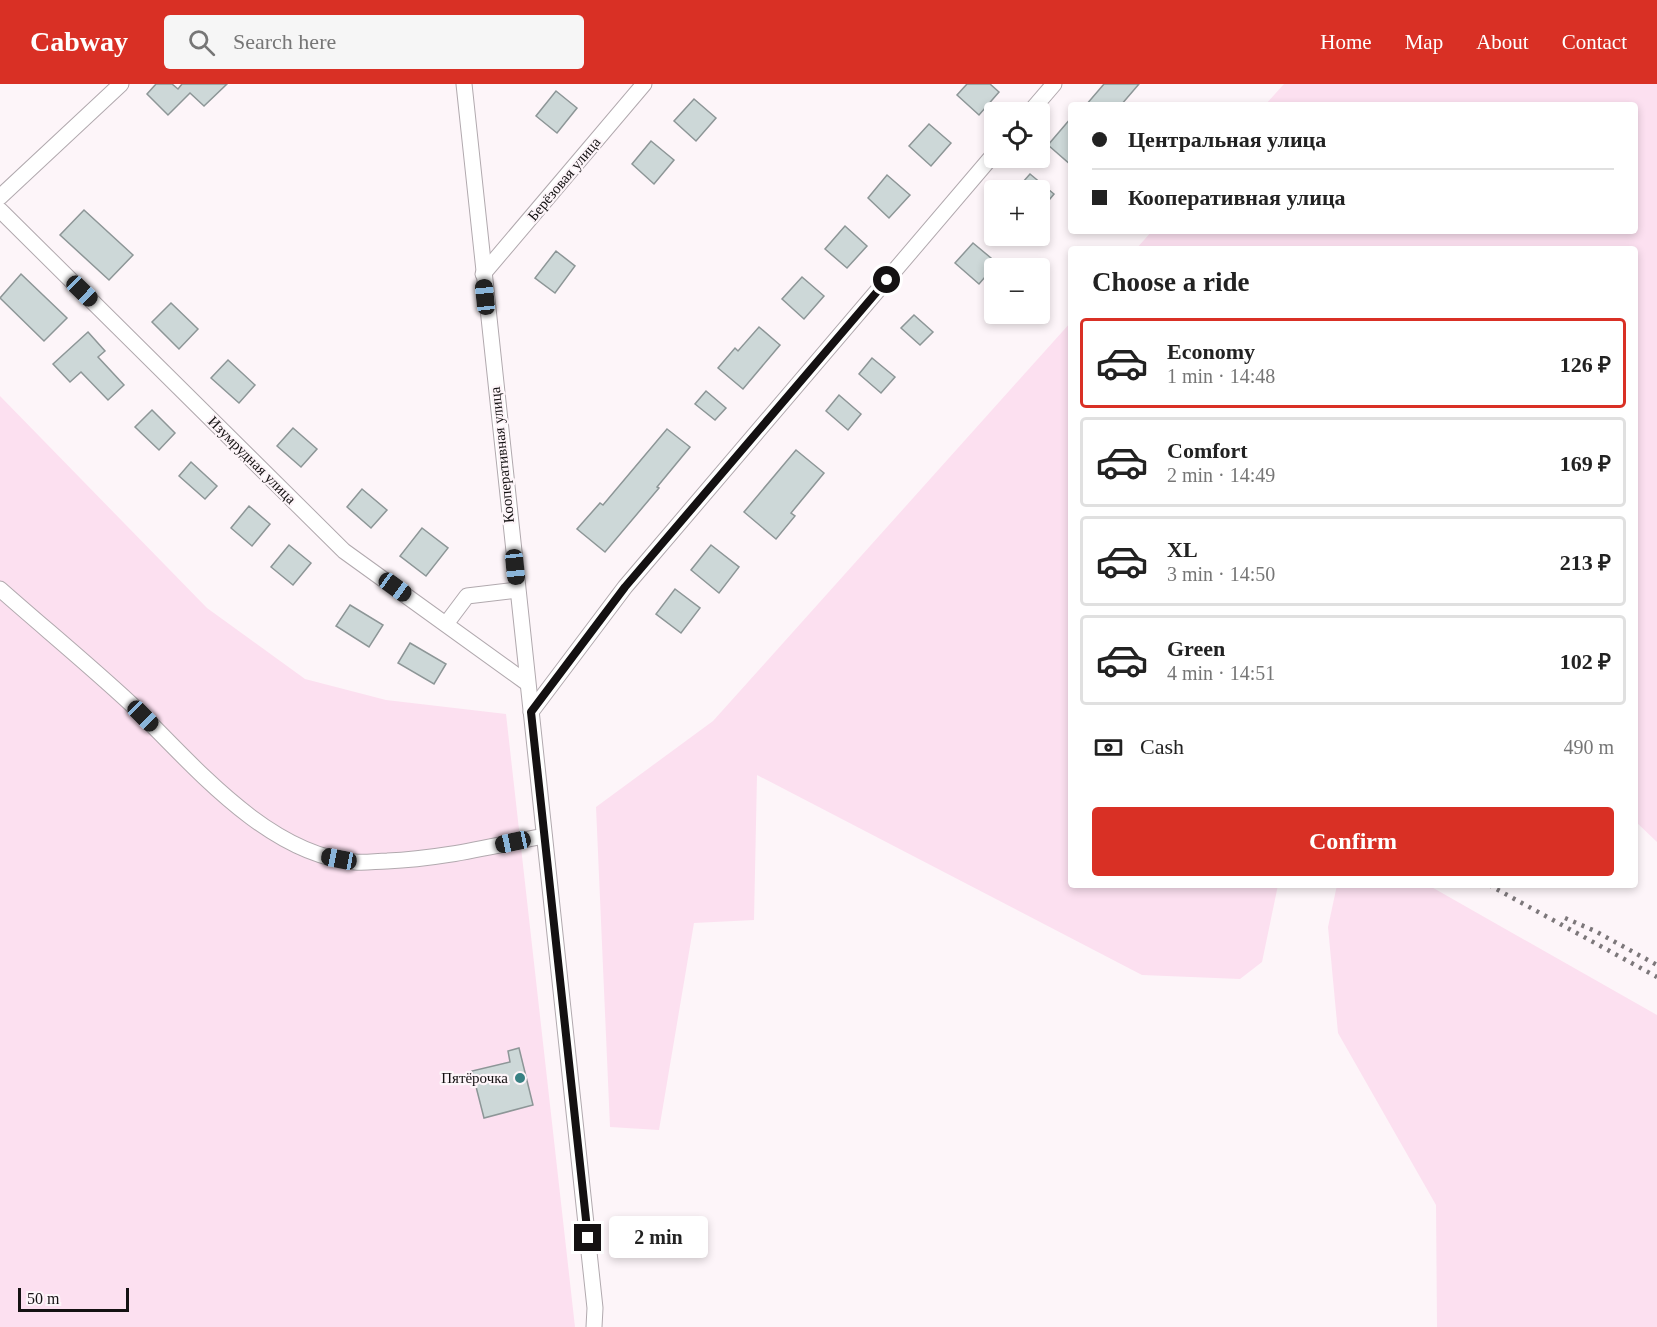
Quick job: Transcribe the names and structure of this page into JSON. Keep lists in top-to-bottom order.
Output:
{
  "streets": {
    "street": ["Берёзовая улица", "Кооперативная улица", "Изумрудная улица"]
  },
  "crossings": [
    ["Берёзовая улица", "Кооперативная улица"],
    ["Кооперативная улица", "Изумрудная улица"]
  ],
  "places": ["Пятёрочка"],
  "scale_bar": "50 m",
  "page": {
    "header": "Cabway",
    "search": "Search here",
    "nav": [
      "Home",
      "Map",
      "About",
      "Contact"
    ],
    "map_buttons": ["+", "−"],
    "banner": ["Центральная улица", "Кооперативная улица"],
    "heading": "Choose a ride",
    "list": [
      {
        "name": "Economy",
        "note": "1 min · 14:48",
        "value": "126 ₽"
      },
      {
        "name": "Comfort",
        "note": "2 min · 14:49",
        "value": "169 ₽"
      },
      {
        "name": "XL",
        "note": "3 min · 14:50",
        "value": "213 ₽"
      },
      {
        "name": "Green",
        "note": "4 min · 14:51",
        "value": "102 ₽"
      }
    ],
    "pay": ["Cash", "490 m"],
    "buttons": "Confirm",
    "bubble": "2 min",
    "scale": "50 m"
  }
}
